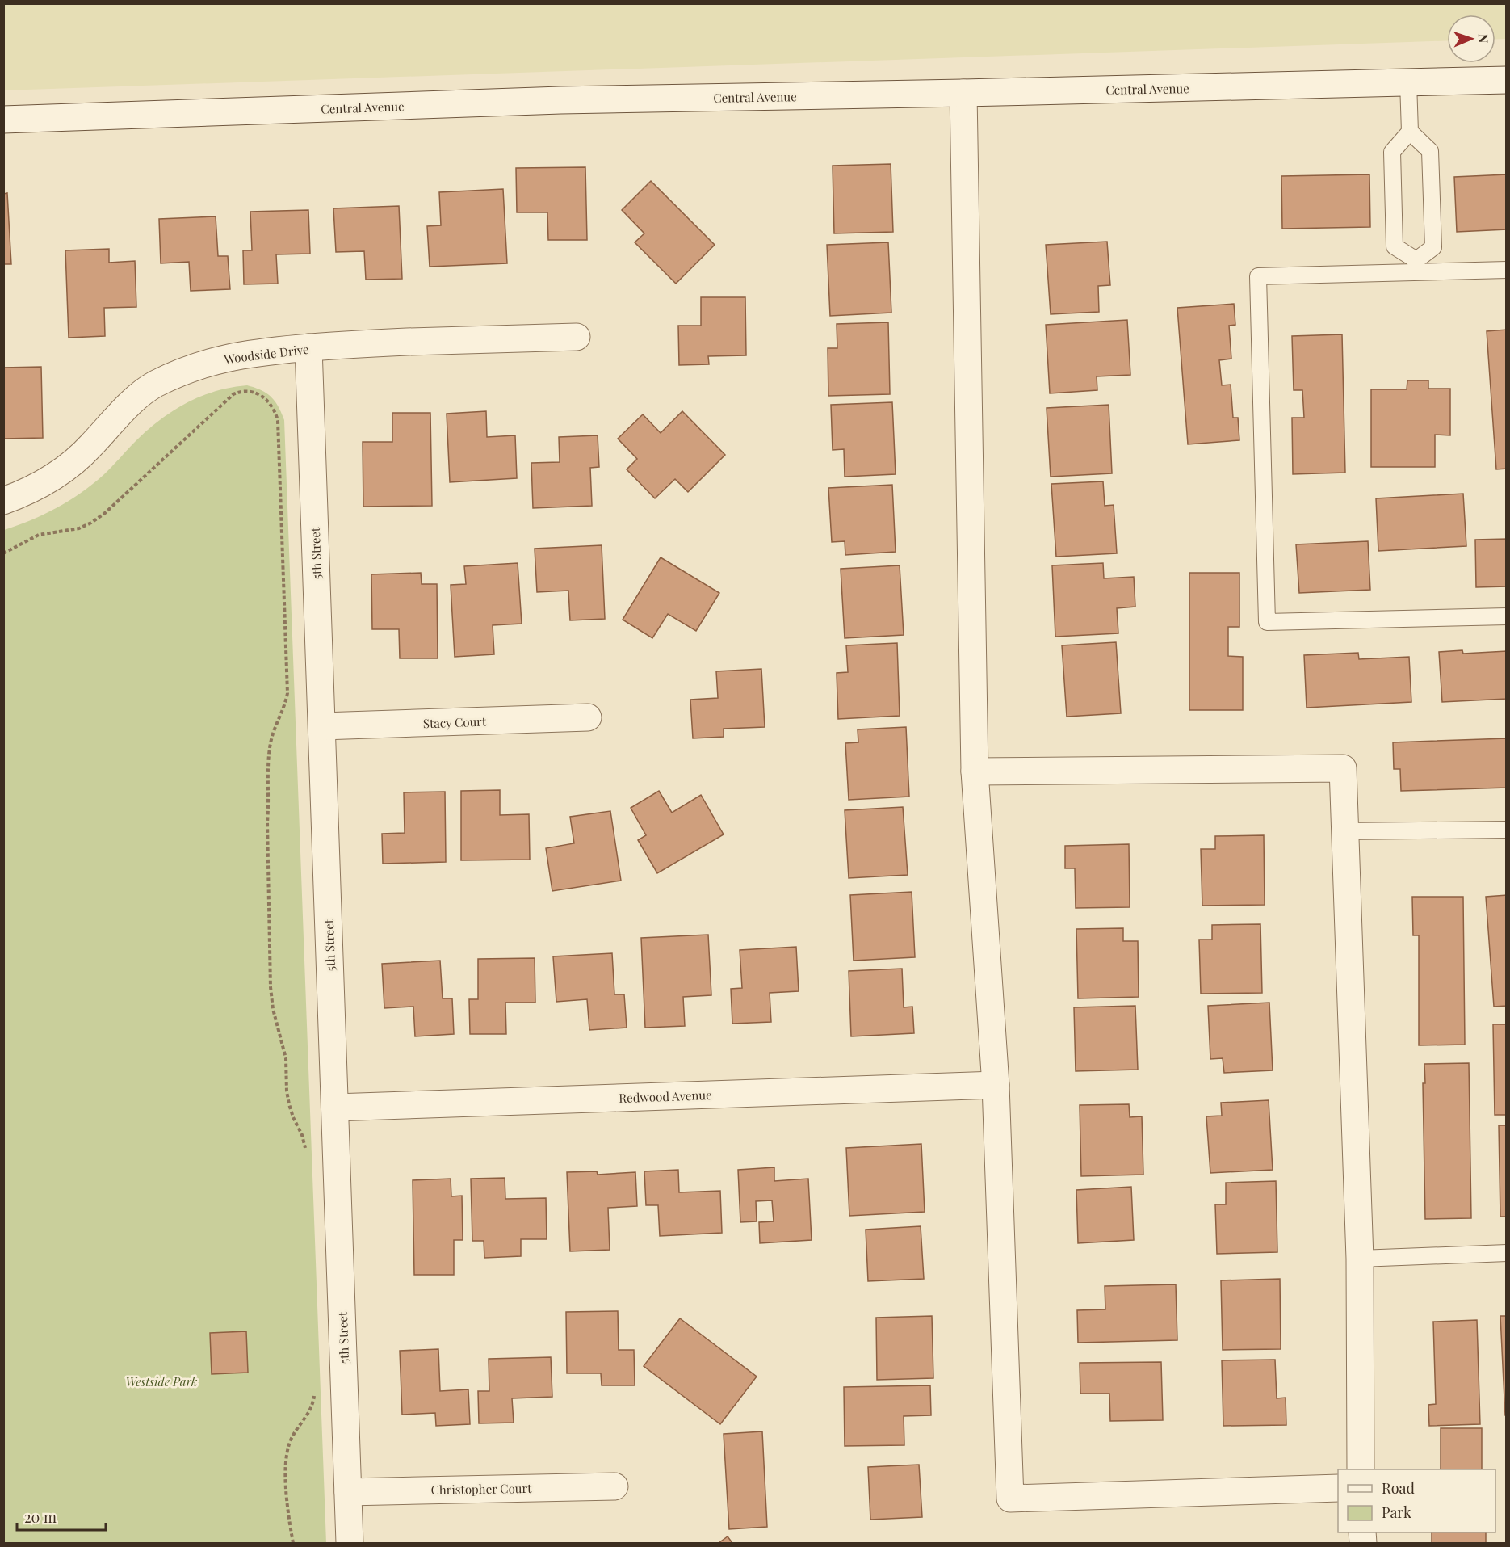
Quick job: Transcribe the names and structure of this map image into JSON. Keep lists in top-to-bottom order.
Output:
{
  "streets": {
    "street": [
      "Central Avenue",
      "Woodside Drive",
      "5th Street",
      "Stacy Court",
      "Redwood Avenue",
      "Christopher Court"
    ]
  },
  "crossings": [
    ["Woodside Drive", "5th Street"],
    ["5th Street", "Stacy Court"],
    ["5th Street", "Redwood Avenue"],
    ["5th Street", "Christopher Court"]
  ],
  "parks": ["Westside Park"],
  "legend": ["Road", "Park"],
  "scale_bar": "20 m",
  "north": "right"
}
